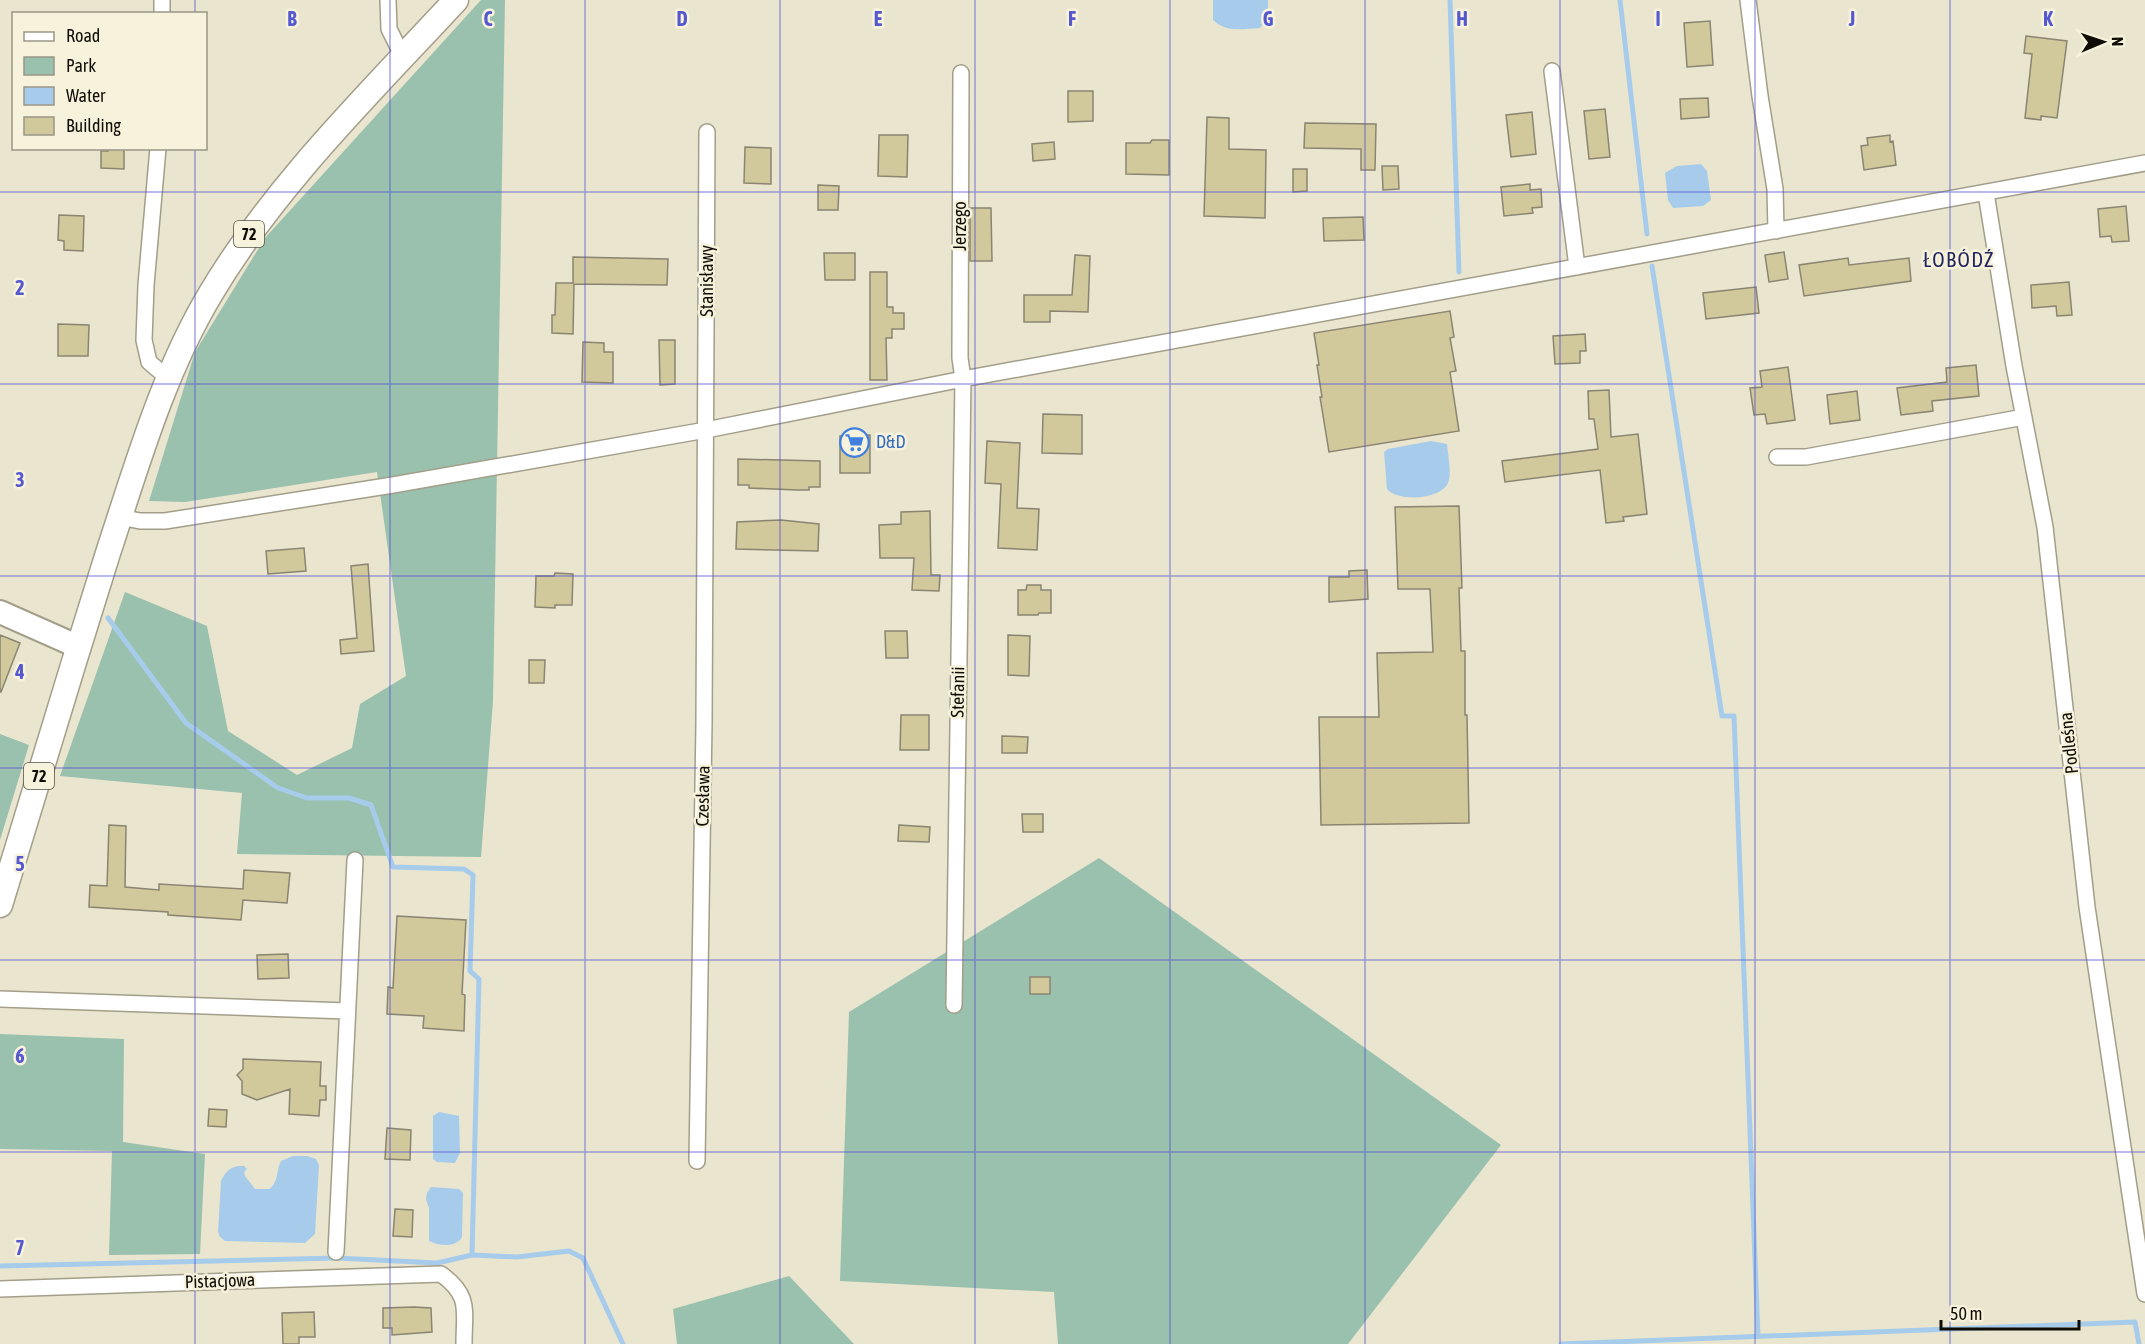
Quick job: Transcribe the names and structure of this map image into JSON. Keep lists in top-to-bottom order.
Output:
{
  "streets": {
    "main road": ["72"],
    "street": [
      "Jerzego",
      "Stanisławy",
      "Stefanii",
      "Podleśna",
      "Czesława",
      "Pistacjowa"
    ]
  },
  "crossings": [
    ["Jerzego", "Stefanii"],
    ["Stanisławy", "Czesława"]
  ],
  "districts": ["ŁOBÓDŹ"],
  "places": {
    "supermarket": ["D&D"]
  },
  "legend": [
    "Road",
    "Park",
    "Water",
    "Building"
  ],
  "scale_bar": "50 m",
  "north": "right",
  "grid": {
    "columns": [
      "B",
      "C",
      "D",
      "E",
      "F",
      "G",
      "H",
      "I",
      "J",
      "K"
    ],
    "rows": [
      "2",
      "3",
      "4",
      "5",
      "6",
      "7"
    ]
  }
}
